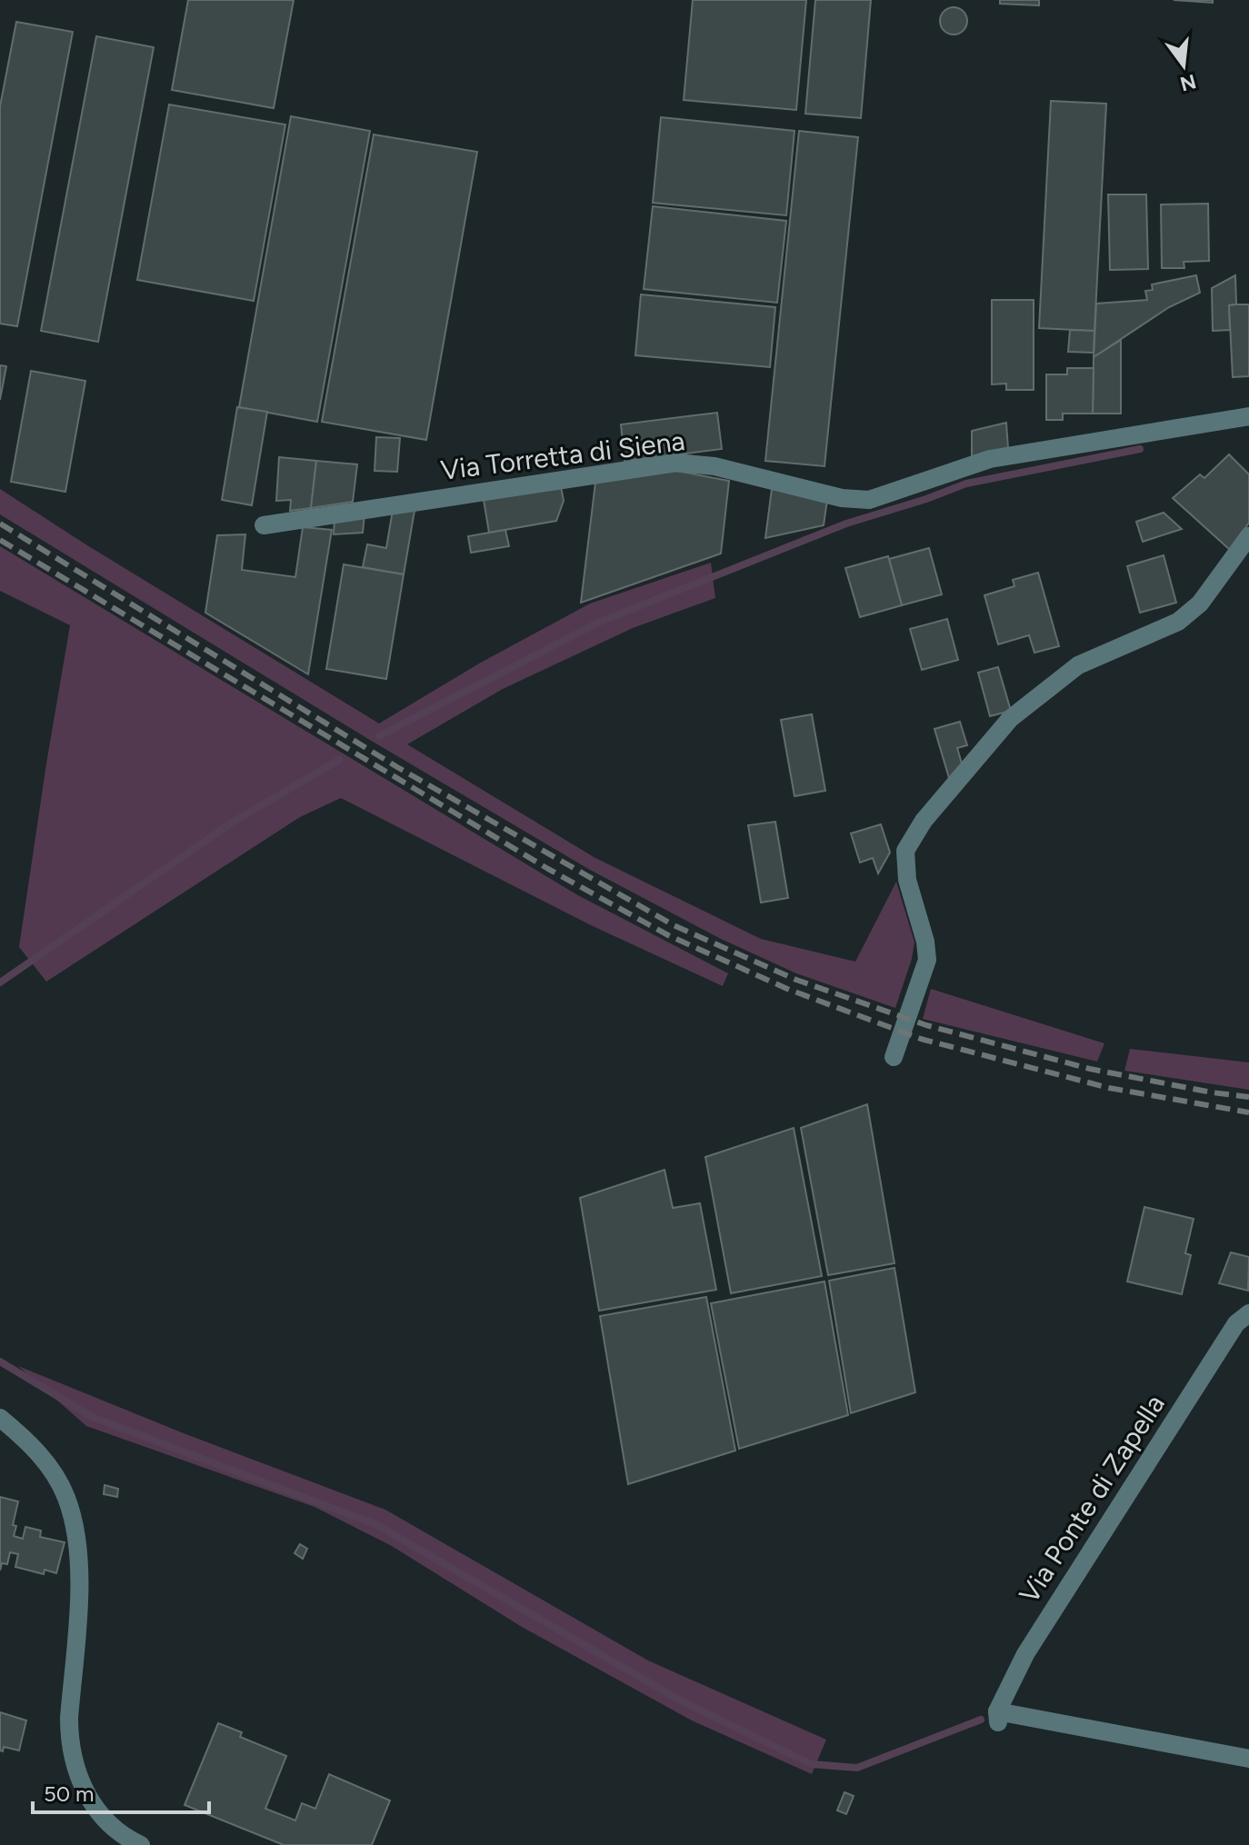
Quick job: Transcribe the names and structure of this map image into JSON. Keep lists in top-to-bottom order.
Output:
{
  "streets": {
    "street": ["Via Torretta di Siena", "Via Ponte di Zapella"]
  },
  "scale_bar": "50 m",
  "north": "bottom"
}
